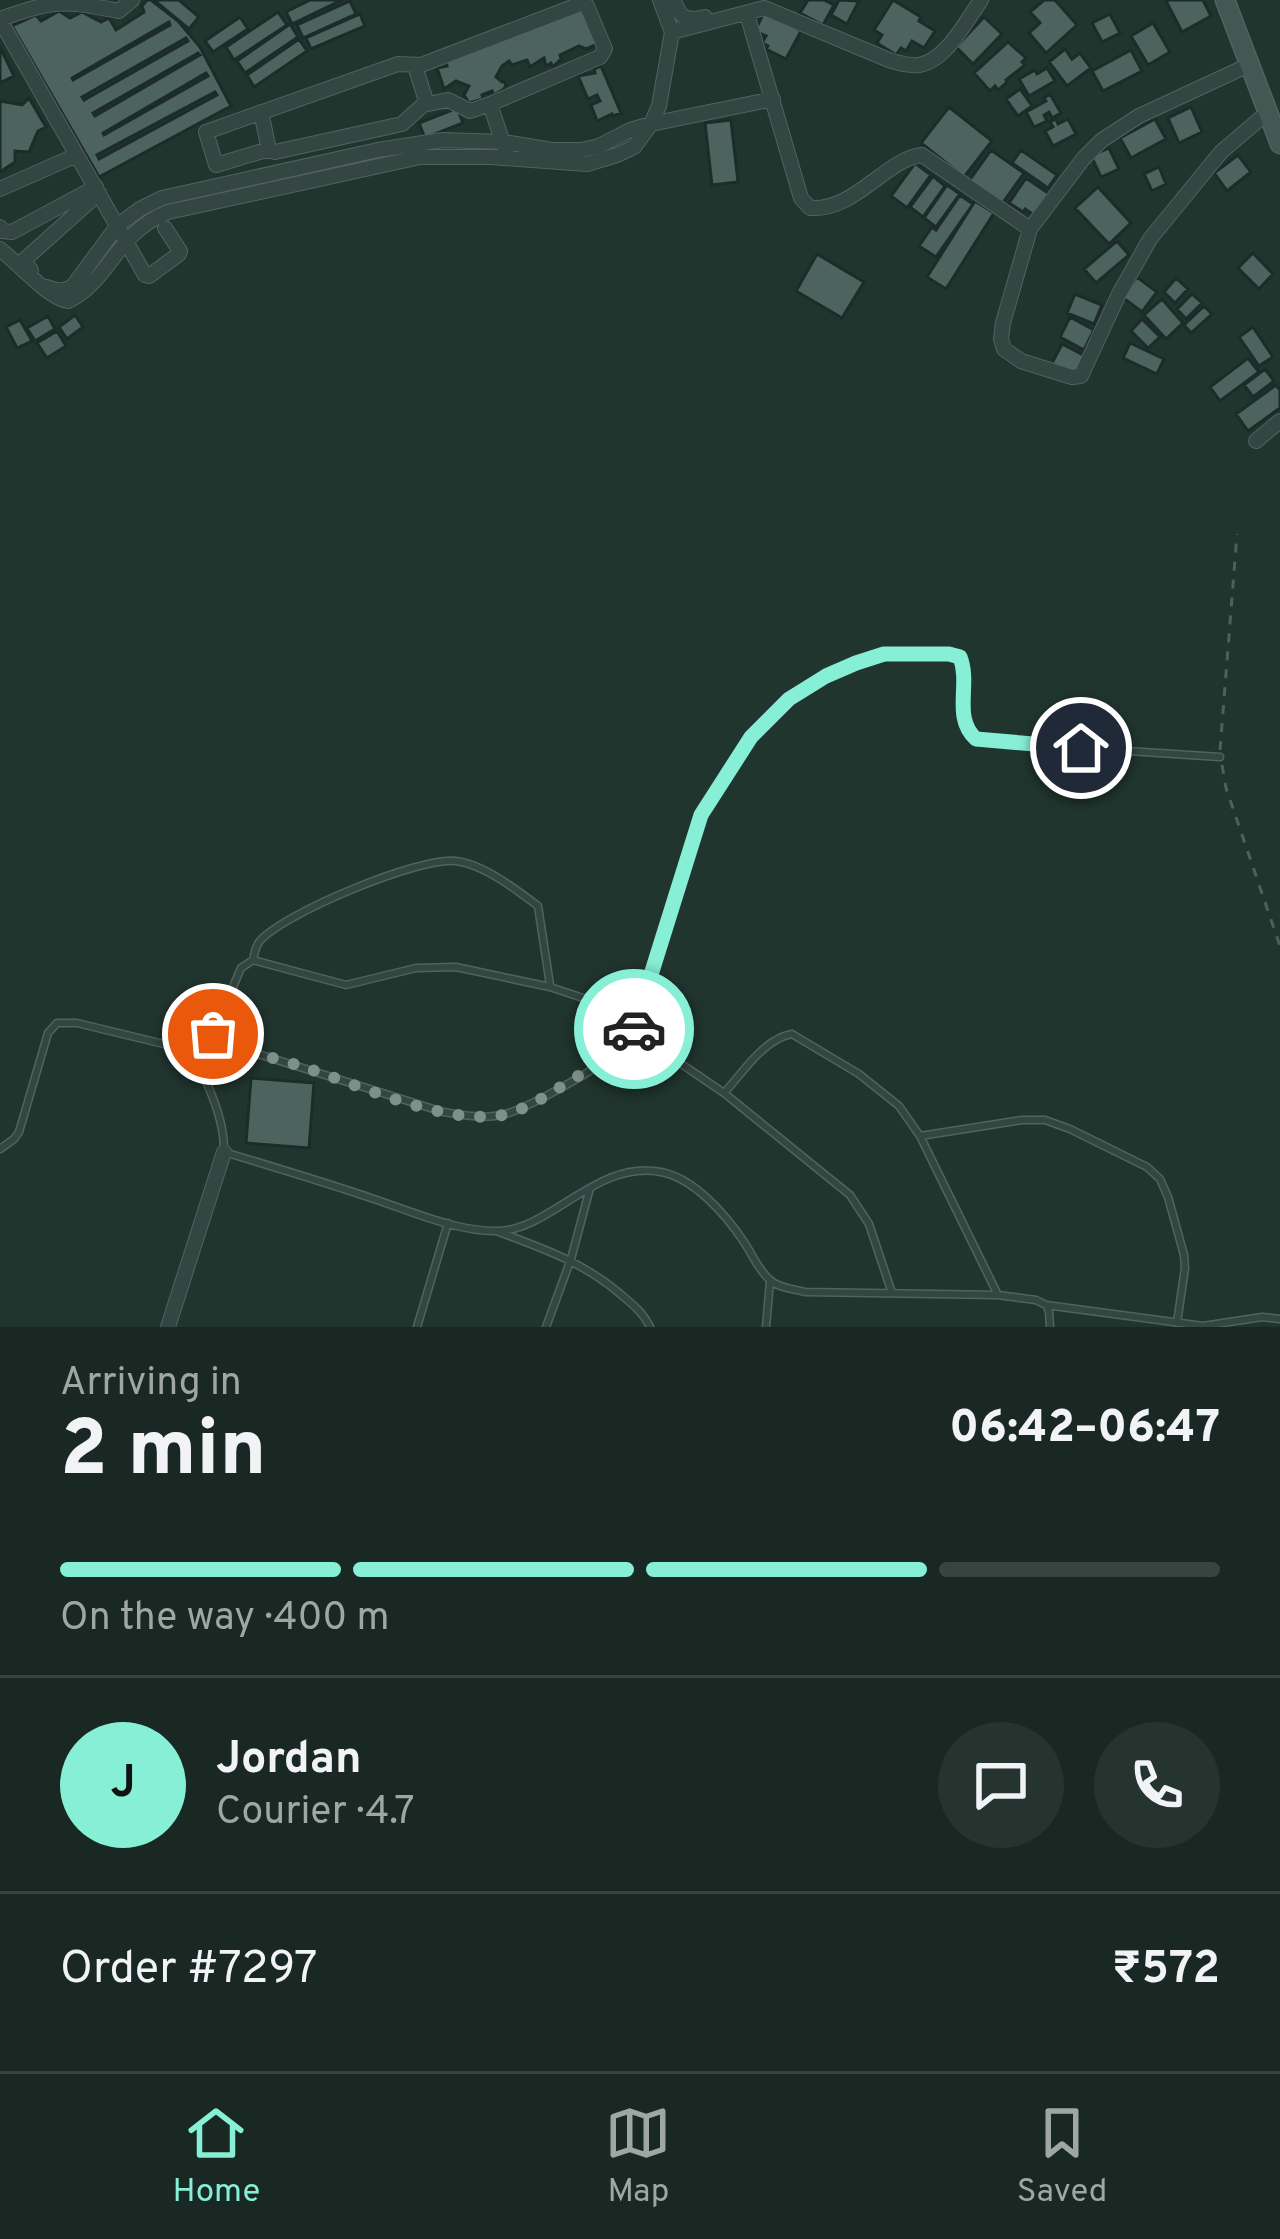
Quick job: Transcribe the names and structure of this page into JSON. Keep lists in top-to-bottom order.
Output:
{
  "page": {
    "heading": ["2 min", "Arriving in", "06:42–06:47"],
    "panel": [
      "Jordan",
      "Courier · 4.7",
      "Order #7297",
      "₹572"
    ],
    "bar": "On the way · 400 m",
    "round": "J",
    "tabs": ["Home", "Map", "Saved"]
  }
}
